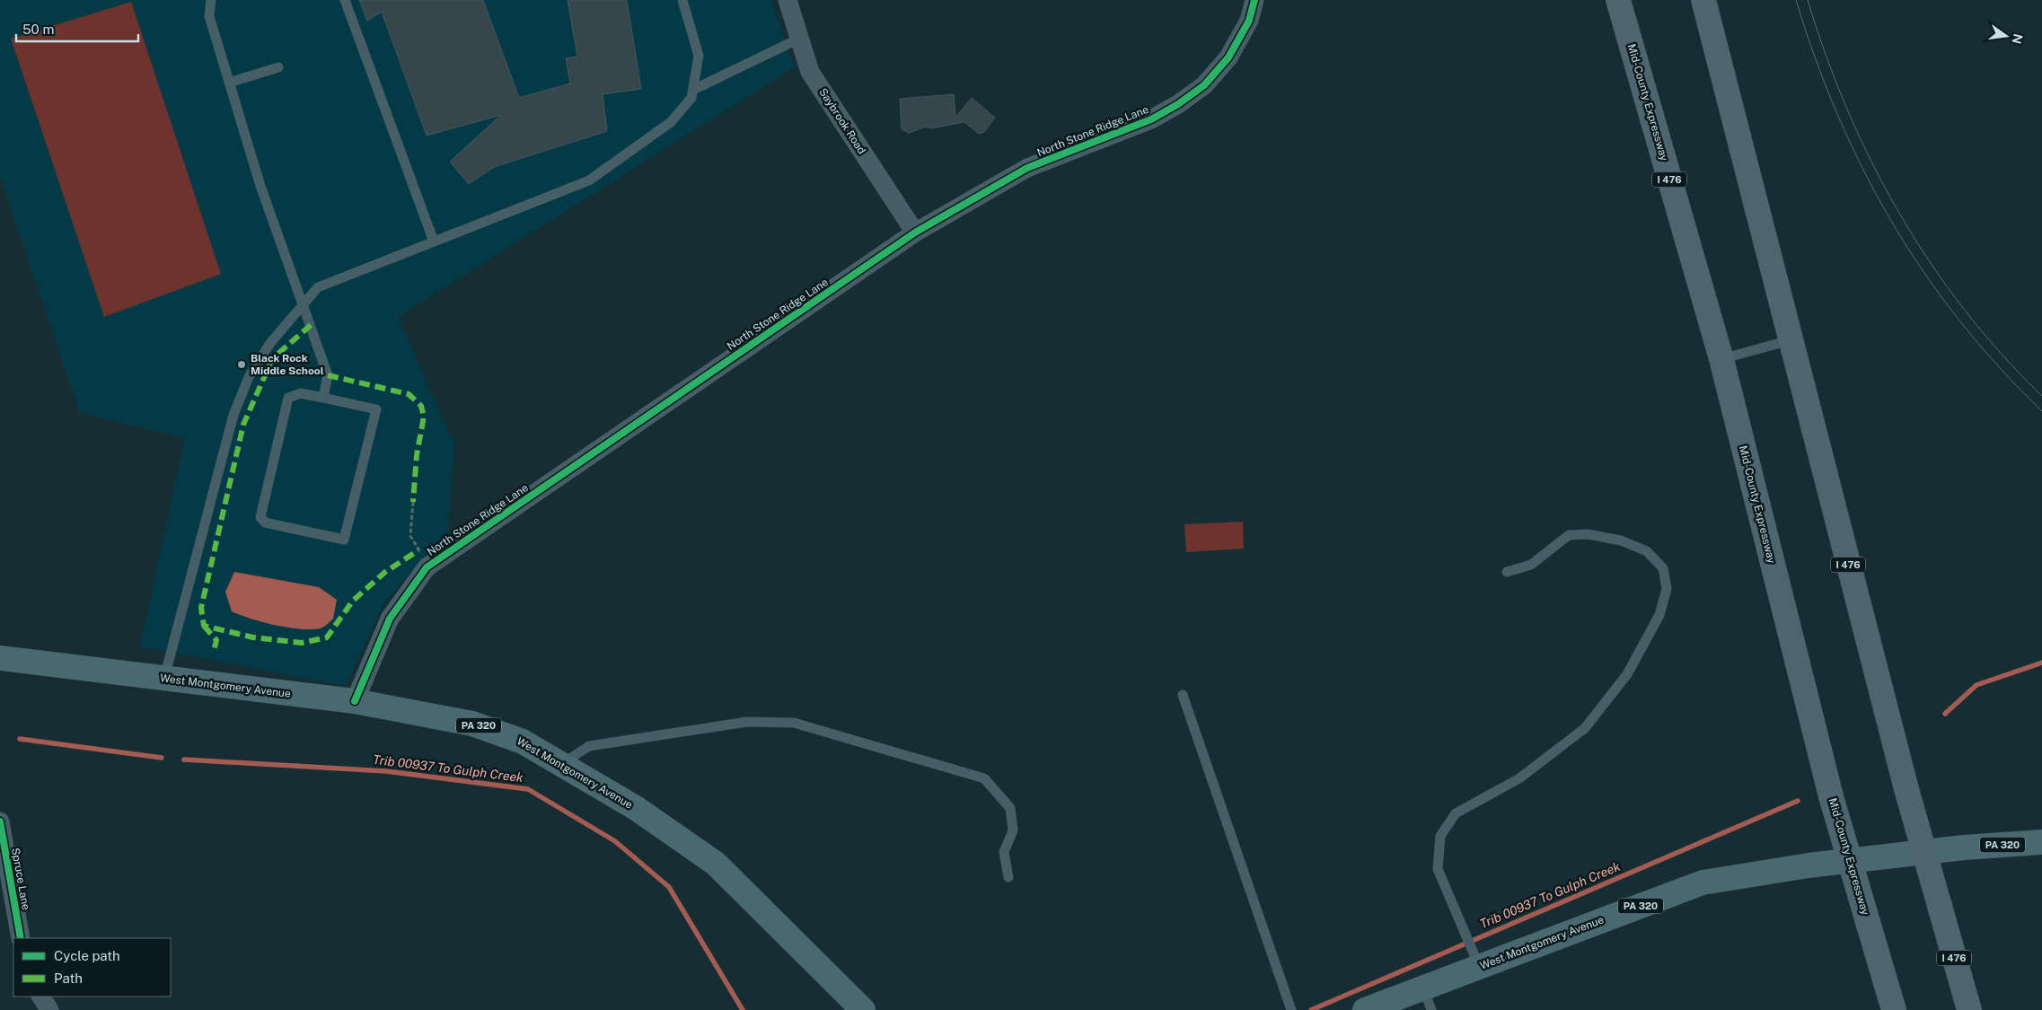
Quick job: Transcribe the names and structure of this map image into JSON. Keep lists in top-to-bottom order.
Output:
{
  "streets": {
    "highway": ["Mid-County Expressway", "I 476"],
    "main road": ["West Montgomery Avenue", "PA 320"],
    "street": ["Saybrook Road", "North Stone Ridge Lane", "Spruce Lane"]
  },
  "crossings": [
    ["Saybrook Road", "North Stone Ridge Lane"],
    ["North Stone Ridge Lane", "West Montgomery Avenue"]
  ],
  "water": ["Trib 00937 To Gulph Creek"],
  "places": ["Black Rock Middle School"],
  "legend": ["Cycle path", "Path"],
  "scale_bar": "50 m",
  "north": "right"
}
